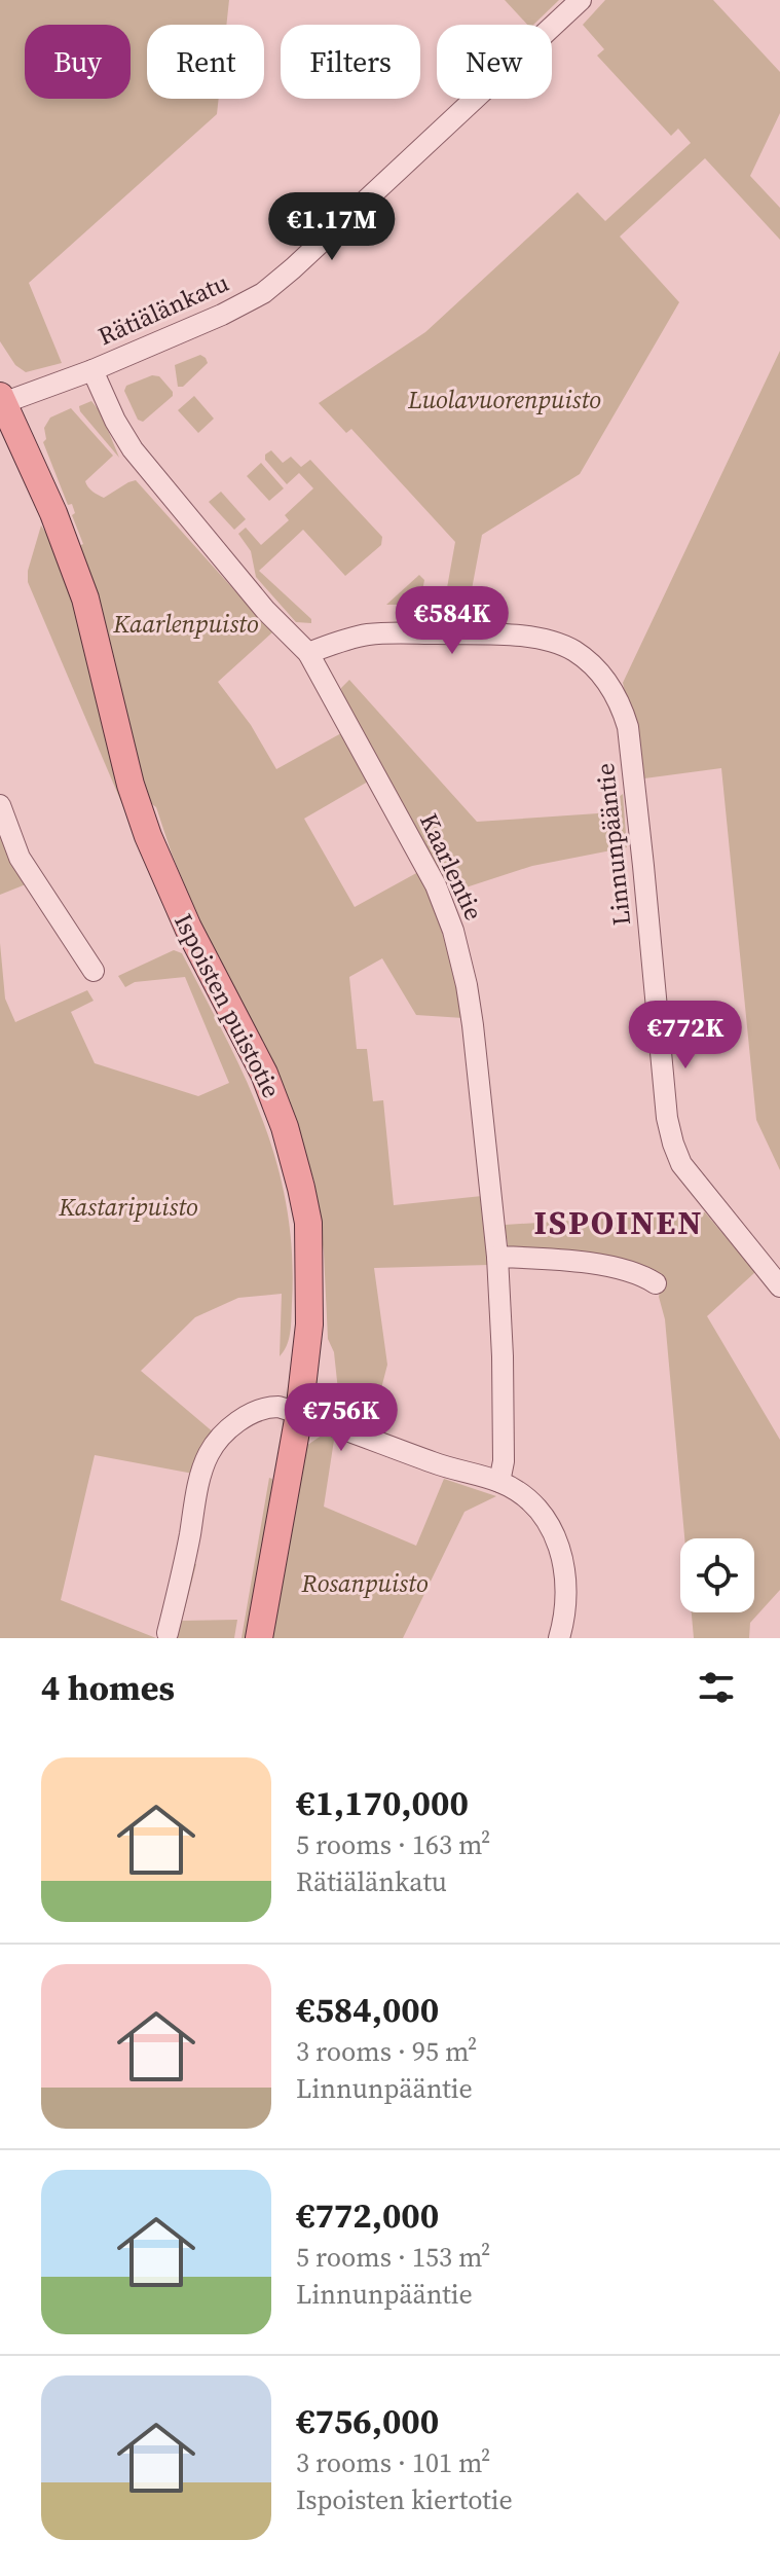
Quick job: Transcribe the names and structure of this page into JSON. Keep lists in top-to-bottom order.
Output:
{
  "streets": {
    "main road": ["Ispoisten puistotie"],
    "street": ["Rätiälänkatu", "Linnunpääntie", "Kaarlentie"]
  },
  "crossings": [
    ["Rätiälänkatu", "Kaarlentie"],
    ["Rätiälänkatu", "Ispoisten puistotie"],
    ["Linnunpääntie", "Kaarlentie"]
  ],
  "districts": ["ISPOINEN"],
  "parks": [
    "Luolavuorenpuisto",
    "Kaarlenpuisto",
    "Kastaripuisto",
    "Rosanpuisto"
  ],
  "page": {
    "chip": [
      "Buy",
      "Rent",
      "Filters",
      "New"
    ],
    "price": [
      "€1.17M",
      "€584K",
      "€772K",
      "€756K"
    ],
    "heading": "4 homes",
    "list": [
      {
        "name": "€1,170,000",
        "note": "5 rooms · 163 m² · Rätiälänkatu"
      },
      {
        "name": "€584,000",
        "note": "3 rooms · 95 m² · Linnunpääntie"
      },
      {
        "name": "€772,000",
        "note": "5 rooms · 153 m² · Linnunpääntie"
      },
      {
        "name": "€756,000",
        "note": "3 rooms · 101 m² · Ispoisten kiertotie"
      }
    ]
  }
}
